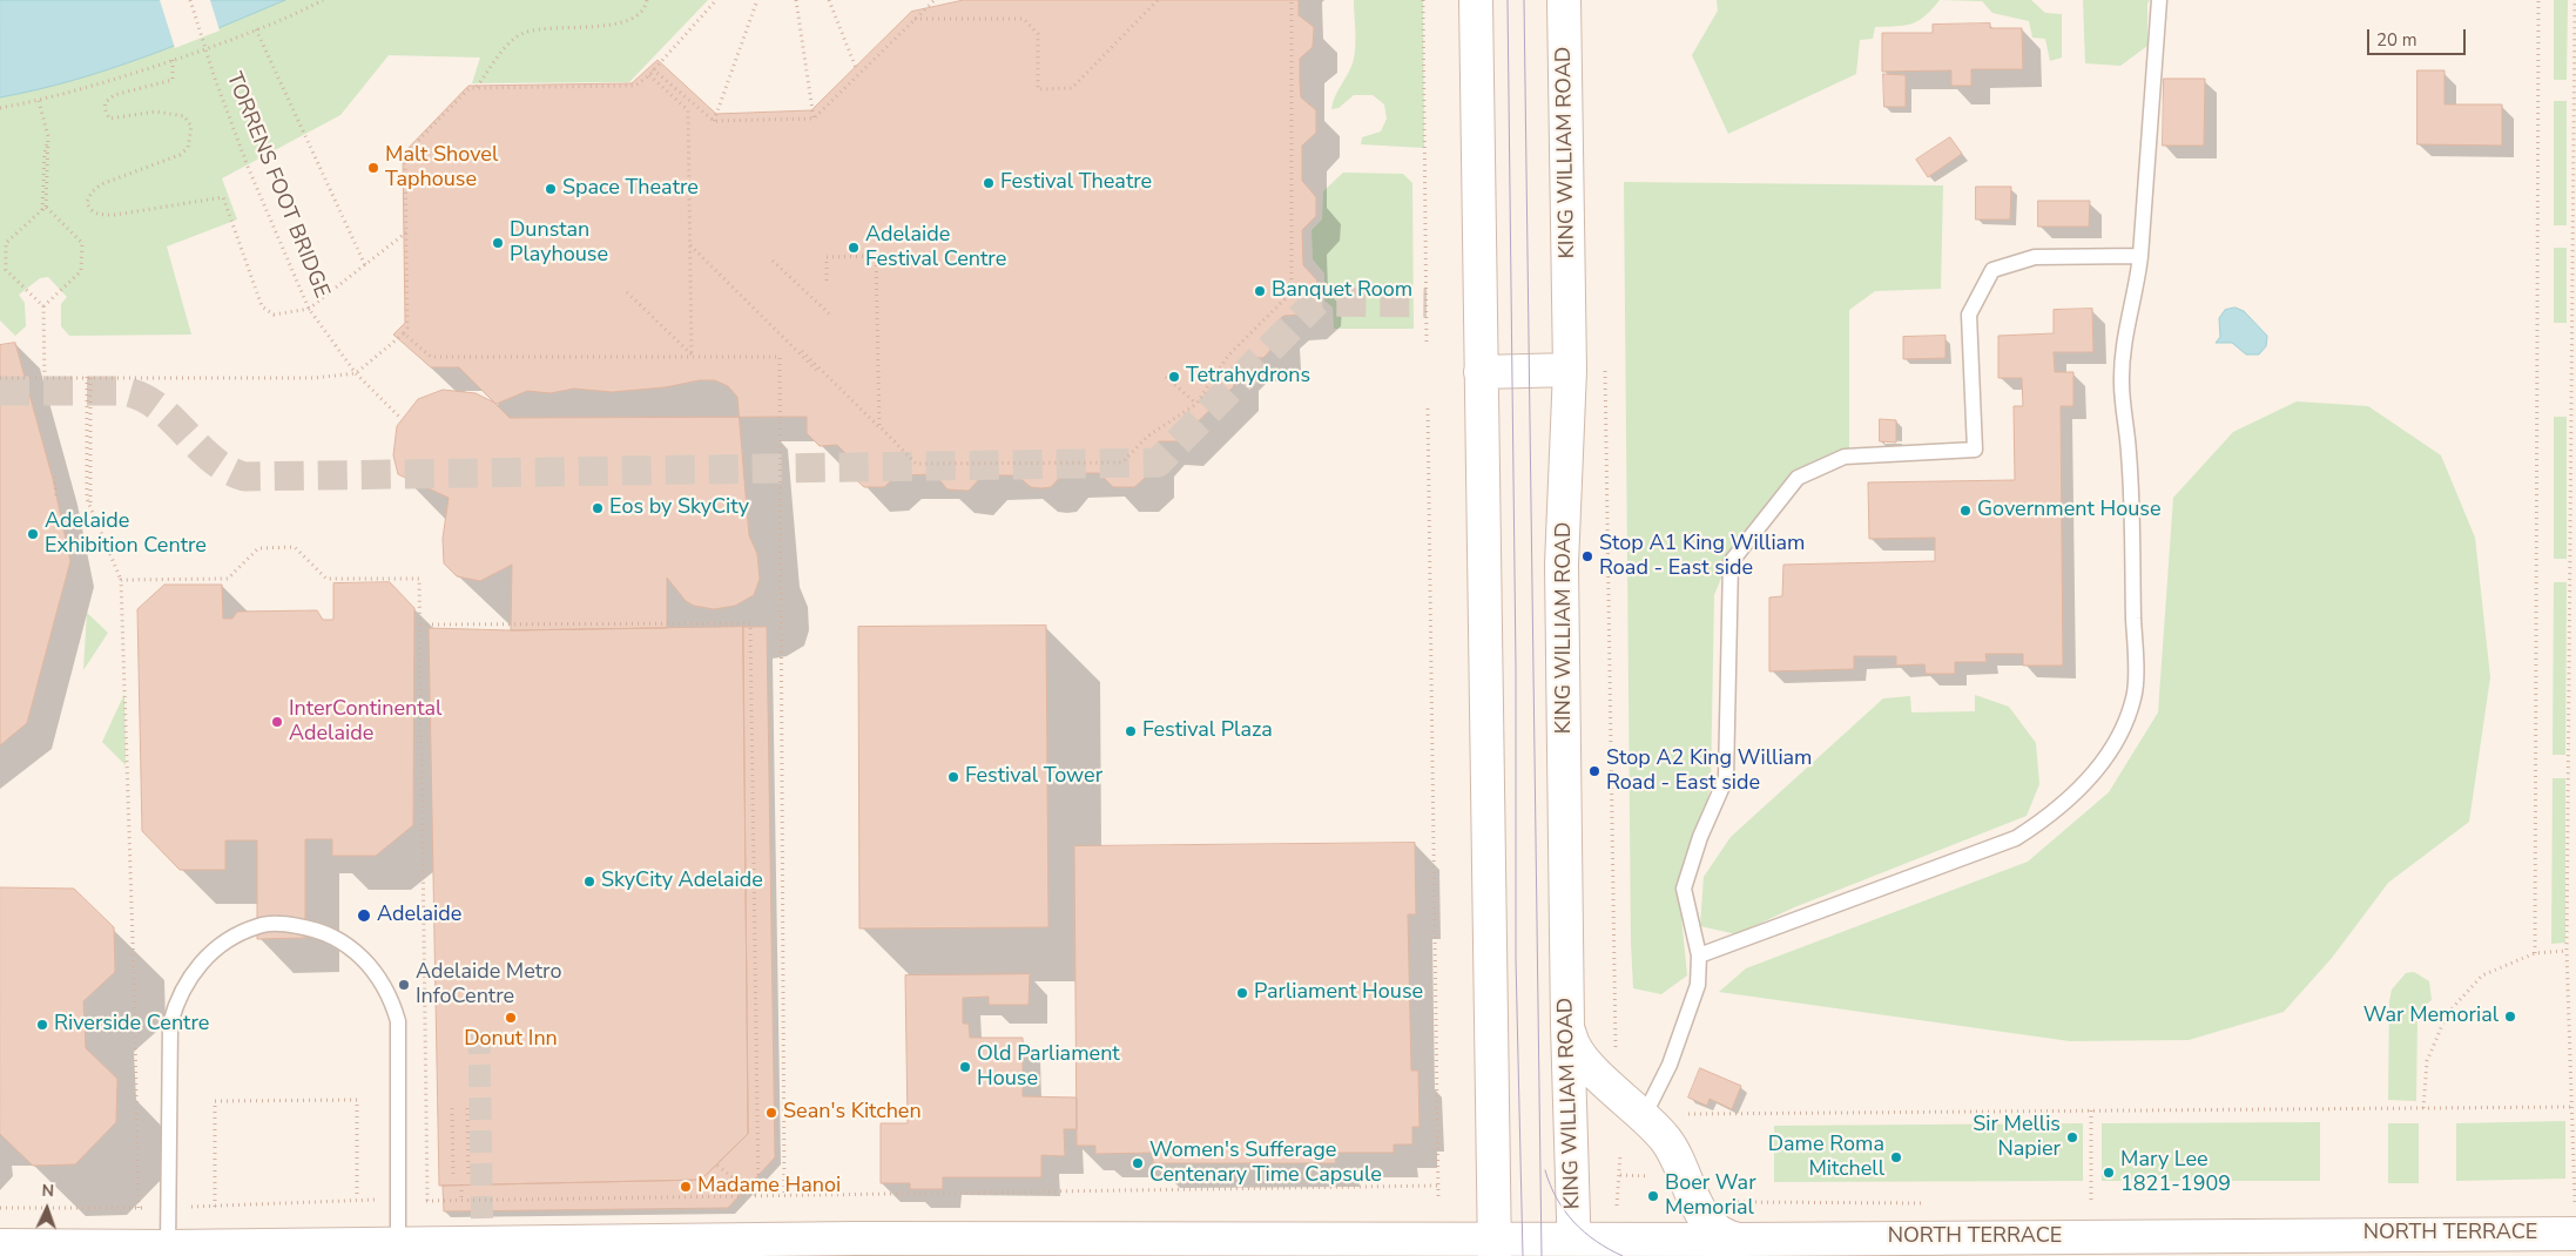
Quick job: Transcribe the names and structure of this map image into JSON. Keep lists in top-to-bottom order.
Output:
{
  "streets": {
    "main road": ["KING WILLIAM ROAD", "NORTH TERRACE"],
    "path": ["TORRENS FOOT BRIDGE"]
  },
  "crossings": [
    ["KING WILLIAM ROAD", "NORTH TERRACE"]
  ],
  "places": [
    "Malt Shovel Taphouse",
    "Festival Theatre",
    "Space Theatre",
    "Dunstan Playhouse",
    "Adelaide Festival Centre",
    "Banquet Room",
    "Tetrahydrons",
    "Eos by SkyCity",
    "Government House",
    "Adelaide Exhibition Centre",
    "Stop A1 King William Road - East side",
    "InterContinental Adelaide",
    "Festival Plaza",
    "Stop A2 King William Road - East side",
    "Festival Tower",
    "SkyCity Adelaide",
    "Adelaide",
    "Adelaide Metro InfoCentre",
    "Parliament House",
    "War Memorial",
    "Donut Inn",
    "Riverside Centre",
    "Old Parliament House",
    "Sean's Kitchen",
    "Sir Mellis Napier",
    "Dame Roma Mitchell",
    "Women's Sufferage Centenary Time Capsule",
    "Mary Lee 1821-1909",
    "Madame Hanoi",
    "Boer War Memorial"
  ],
  "scale_bar": "20 m",
  "north": "top"
}
